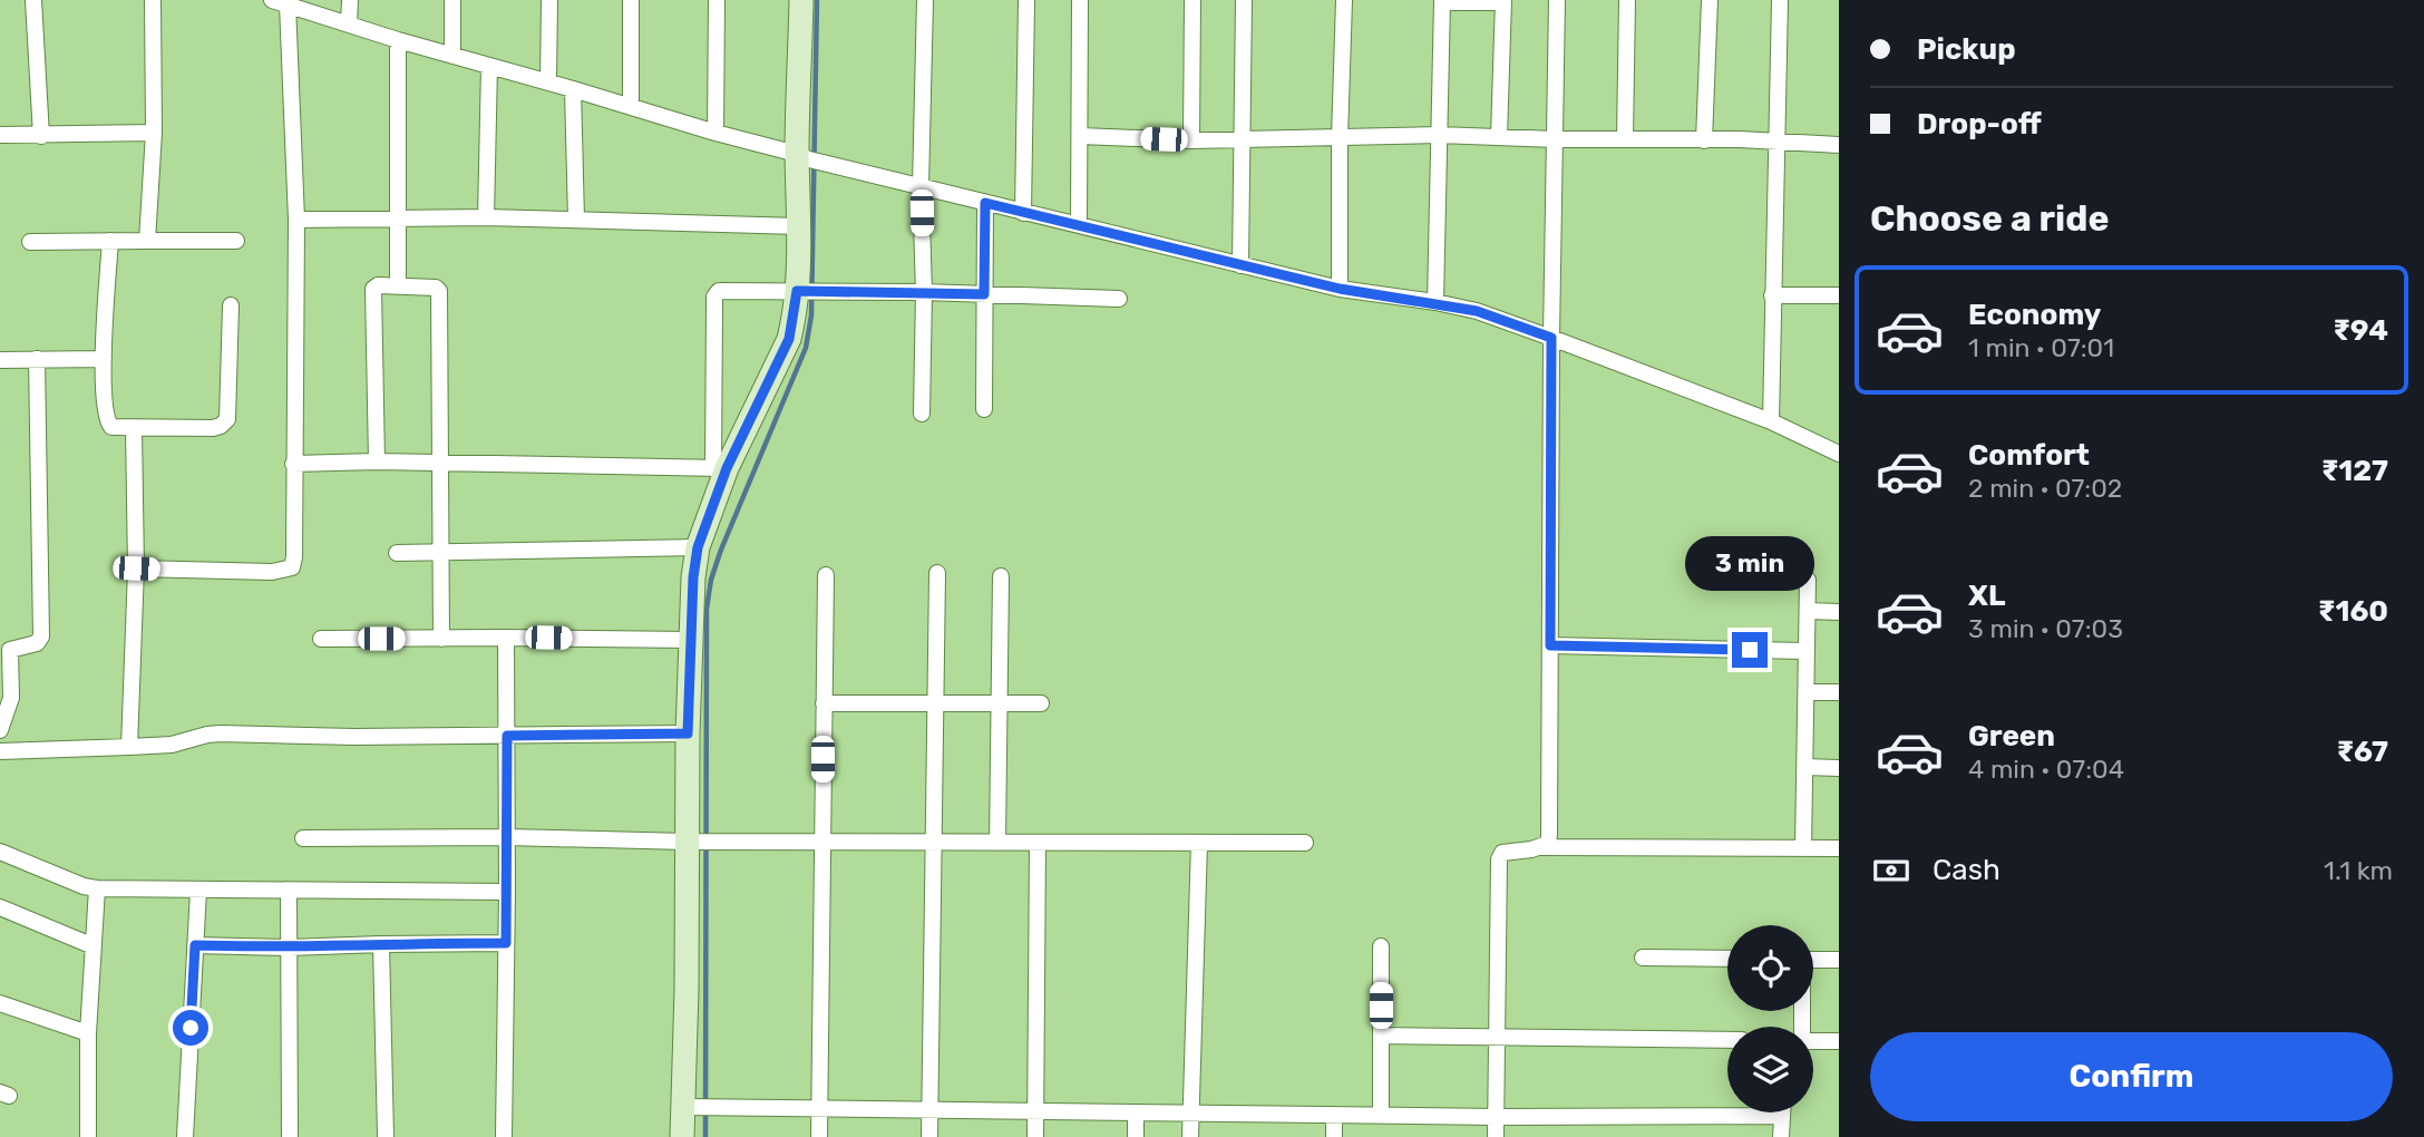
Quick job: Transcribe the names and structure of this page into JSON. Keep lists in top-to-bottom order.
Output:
{
  "page": {
    "banner": ["Pickup", "Drop-off"],
    "heading": "Choose a ride",
    "list": [
      {
        "name": "Economy",
        "note": "1 min · 07:01",
        "value": "₹94"
      },
      {
        "name": "Comfort",
        "note": "2 min · 07:02",
        "value": "₹127"
      },
      {
        "name": "XL",
        "note": "3 min · 07:03",
        "value": "₹160"
      },
      {
        "name": "Green",
        "note": "4 min · 07:04",
        "value": "₹67"
      }
    ],
    "bubble": "3 min",
    "pay": ["Cash", "1.1 km"],
    "buttons": "Confirm"
  }
}
